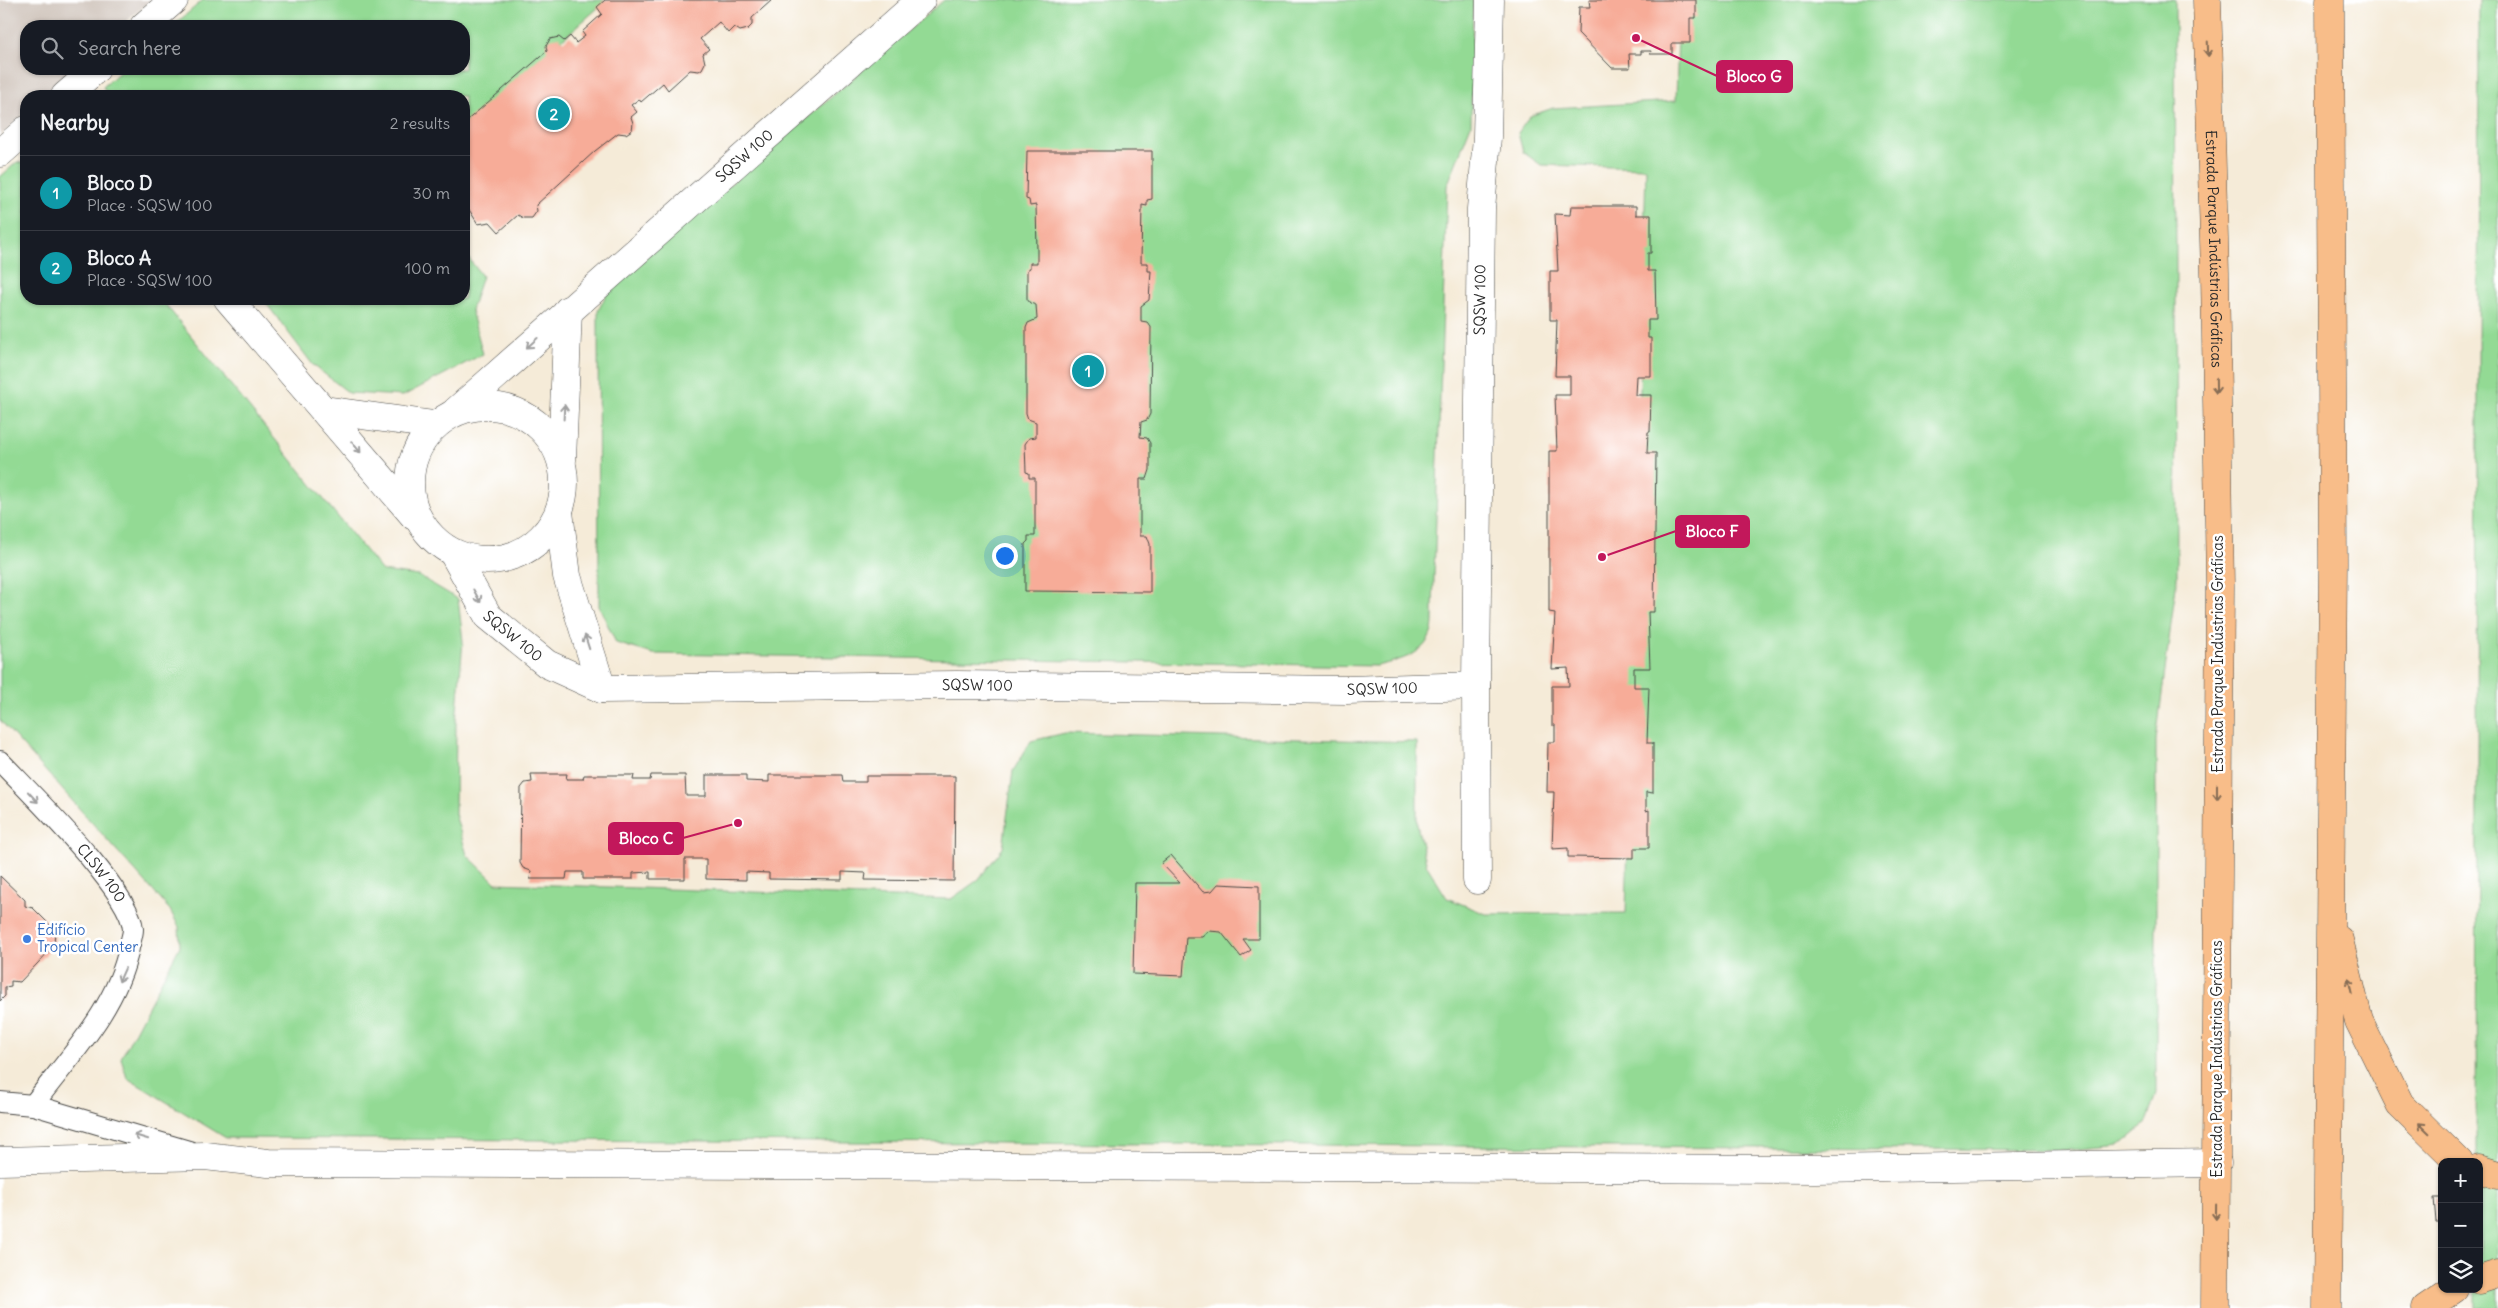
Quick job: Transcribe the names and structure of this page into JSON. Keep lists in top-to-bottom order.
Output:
{
  "streets": {
    "main road": ["Estrada Parque Indústrias Gráficas"],
    "street": ["SQSW 100"],
    "lane": ["CLSW 100"]
  },
  "one_way": ["CLSW 100"],
  "places": [
    "Bloco G",
    "Bloco F",
    "Bloco C",
    "Edifício Tropical Center"
  ],
  "page": {
    "search": "Search here",
    "heading": ["Nearby", "2 results"],
    "pins": ["2", "1"],
    "list": [
      {
        "mark": "1",
        "name": "Bloco D",
        "note": "Place · SQSW 100",
        "value": "30 m"
      },
      {
        "mark": "2",
        "name": "Bloco A",
        "note": "Place · SQSW 100",
        "value": "100 m"
      }
    ],
    "map_buttons": ["+", "−"]
  }
}
